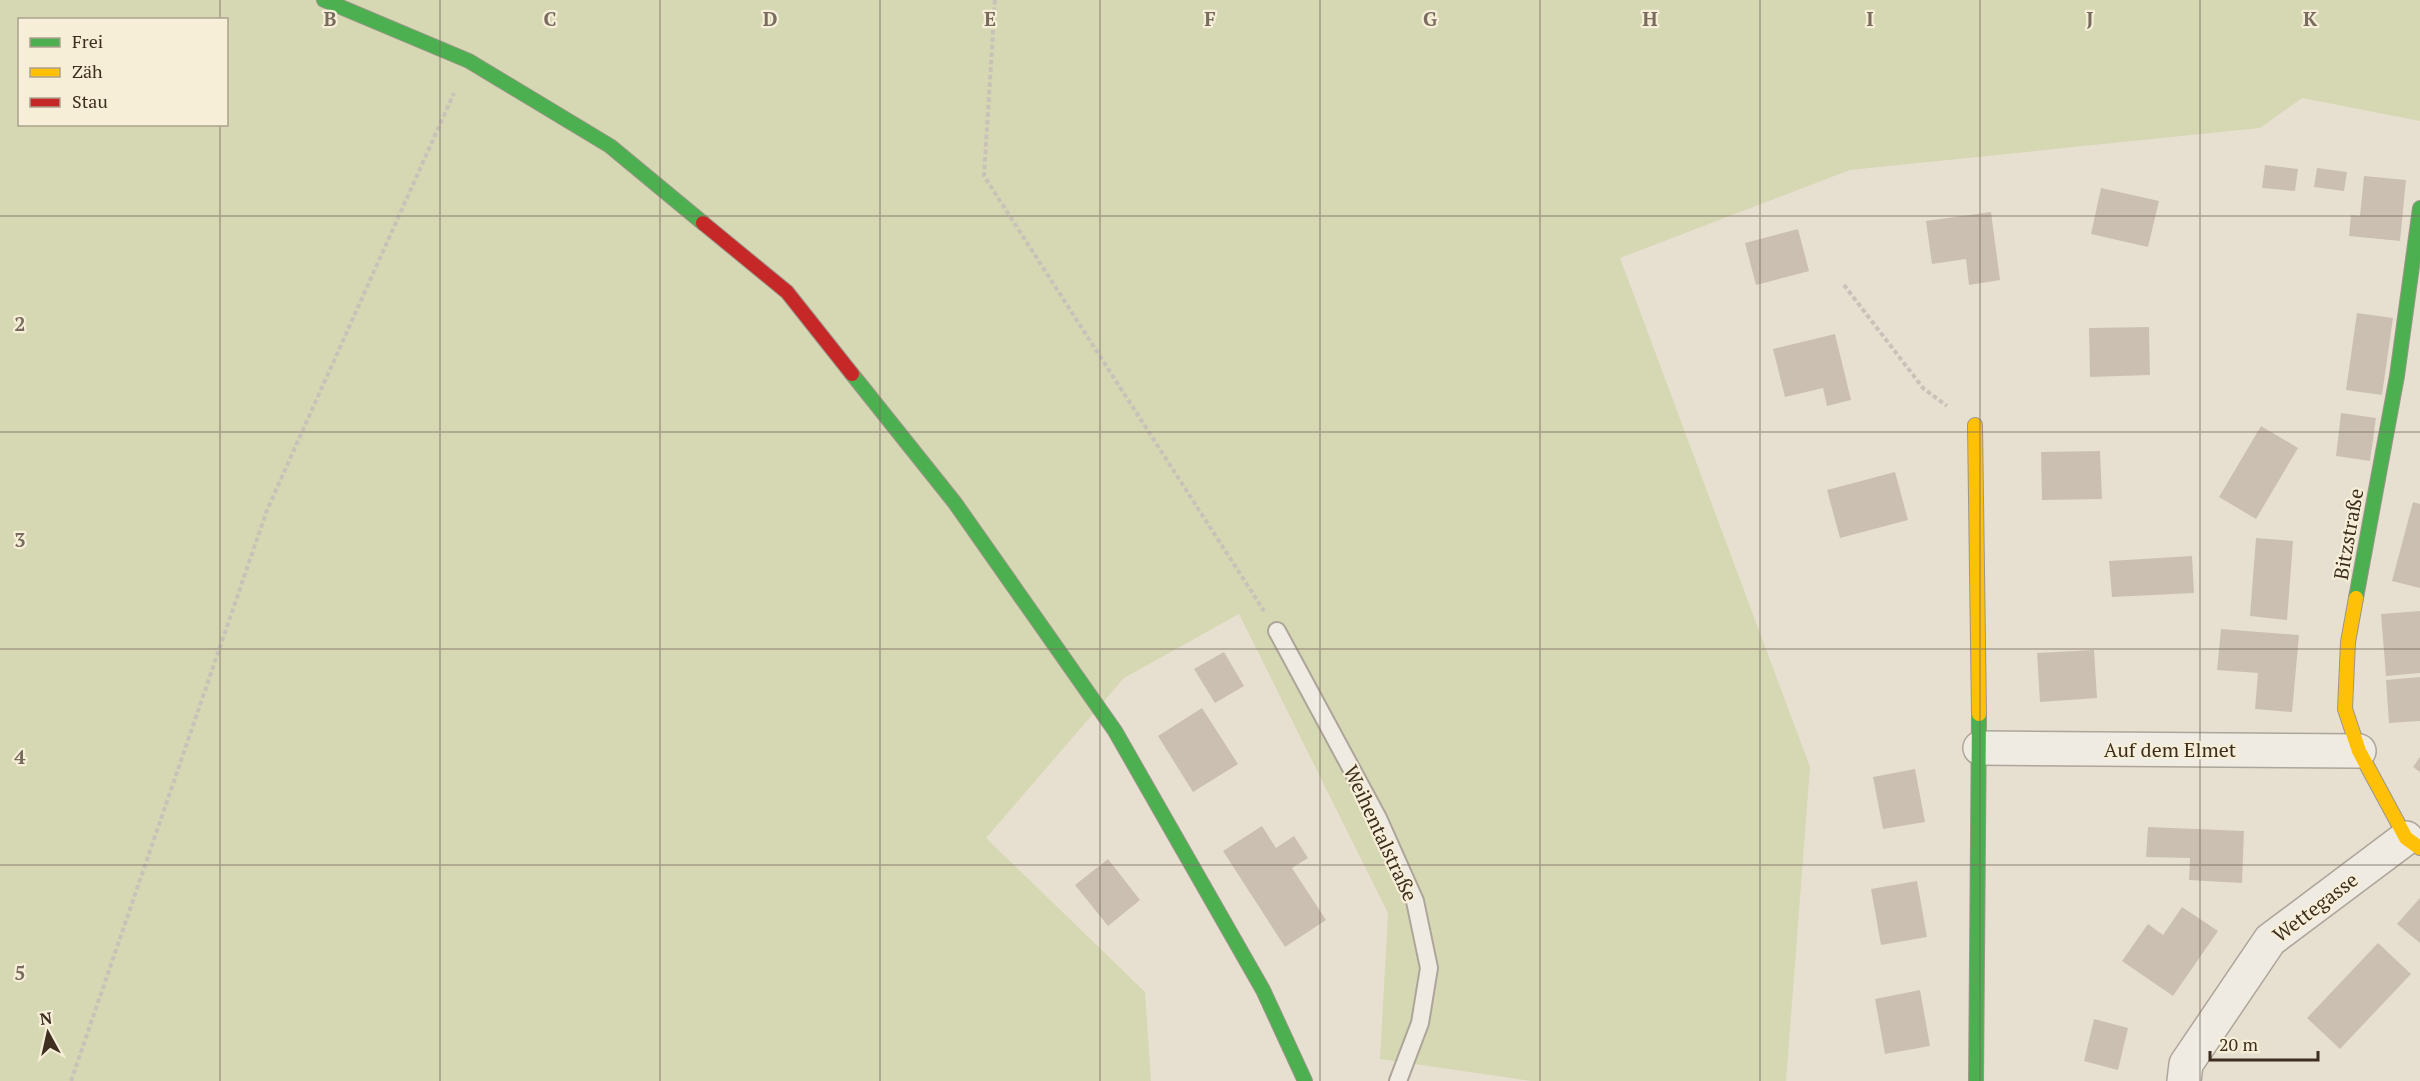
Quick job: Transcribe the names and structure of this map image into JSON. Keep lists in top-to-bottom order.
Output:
{
  "streets": {
    "street": ["Bitzstraße", "Auf dem Elmet", "Wettegasse"],
    "lane": ["Weihentalstraße"]
  },
  "crossings": [
    ["Bitzstraße", "Auf dem Elmet"],
    ["Bitzstraße", "Wettegasse"]
  ],
  "legend": ["Frei", "Zäh", "Stau"],
  "scale_bar": "20 m",
  "north": "top",
  "grid": {
    "columns": [
      "B",
      "C",
      "D",
      "E",
      "F",
      "G",
      "H",
      "I",
      "J",
      "K"
    ],
    "rows": [
      "2",
      "3",
      "4",
      "5"
    ]
  }
}
